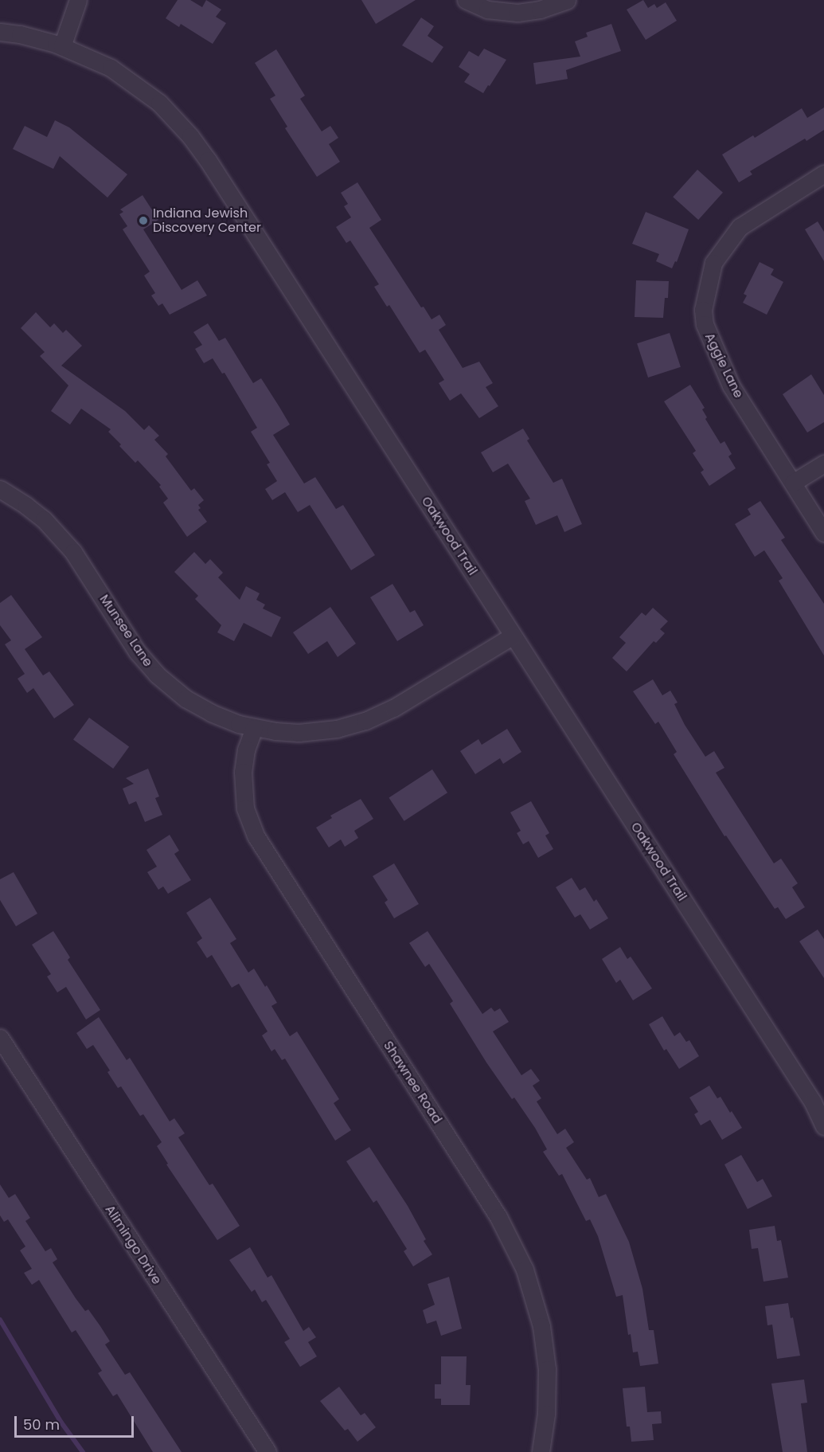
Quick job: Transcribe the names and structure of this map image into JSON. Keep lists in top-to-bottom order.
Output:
{
  "streets": {
    "street": [
      "Aggie Lane",
      "Oakwood Trail",
      "Munsee Lane",
      "Shawnee Road",
      "Alimingo Drive"
    ]
  },
  "crossings": [
    ["Oakwood Trail", "Munsee Lane"],
    ["Munsee Lane", "Shawnee Road"]
  ],
  "places": ["Indiana Jewish Discovery Center"],
  "scale_bar": "50 m"
}
